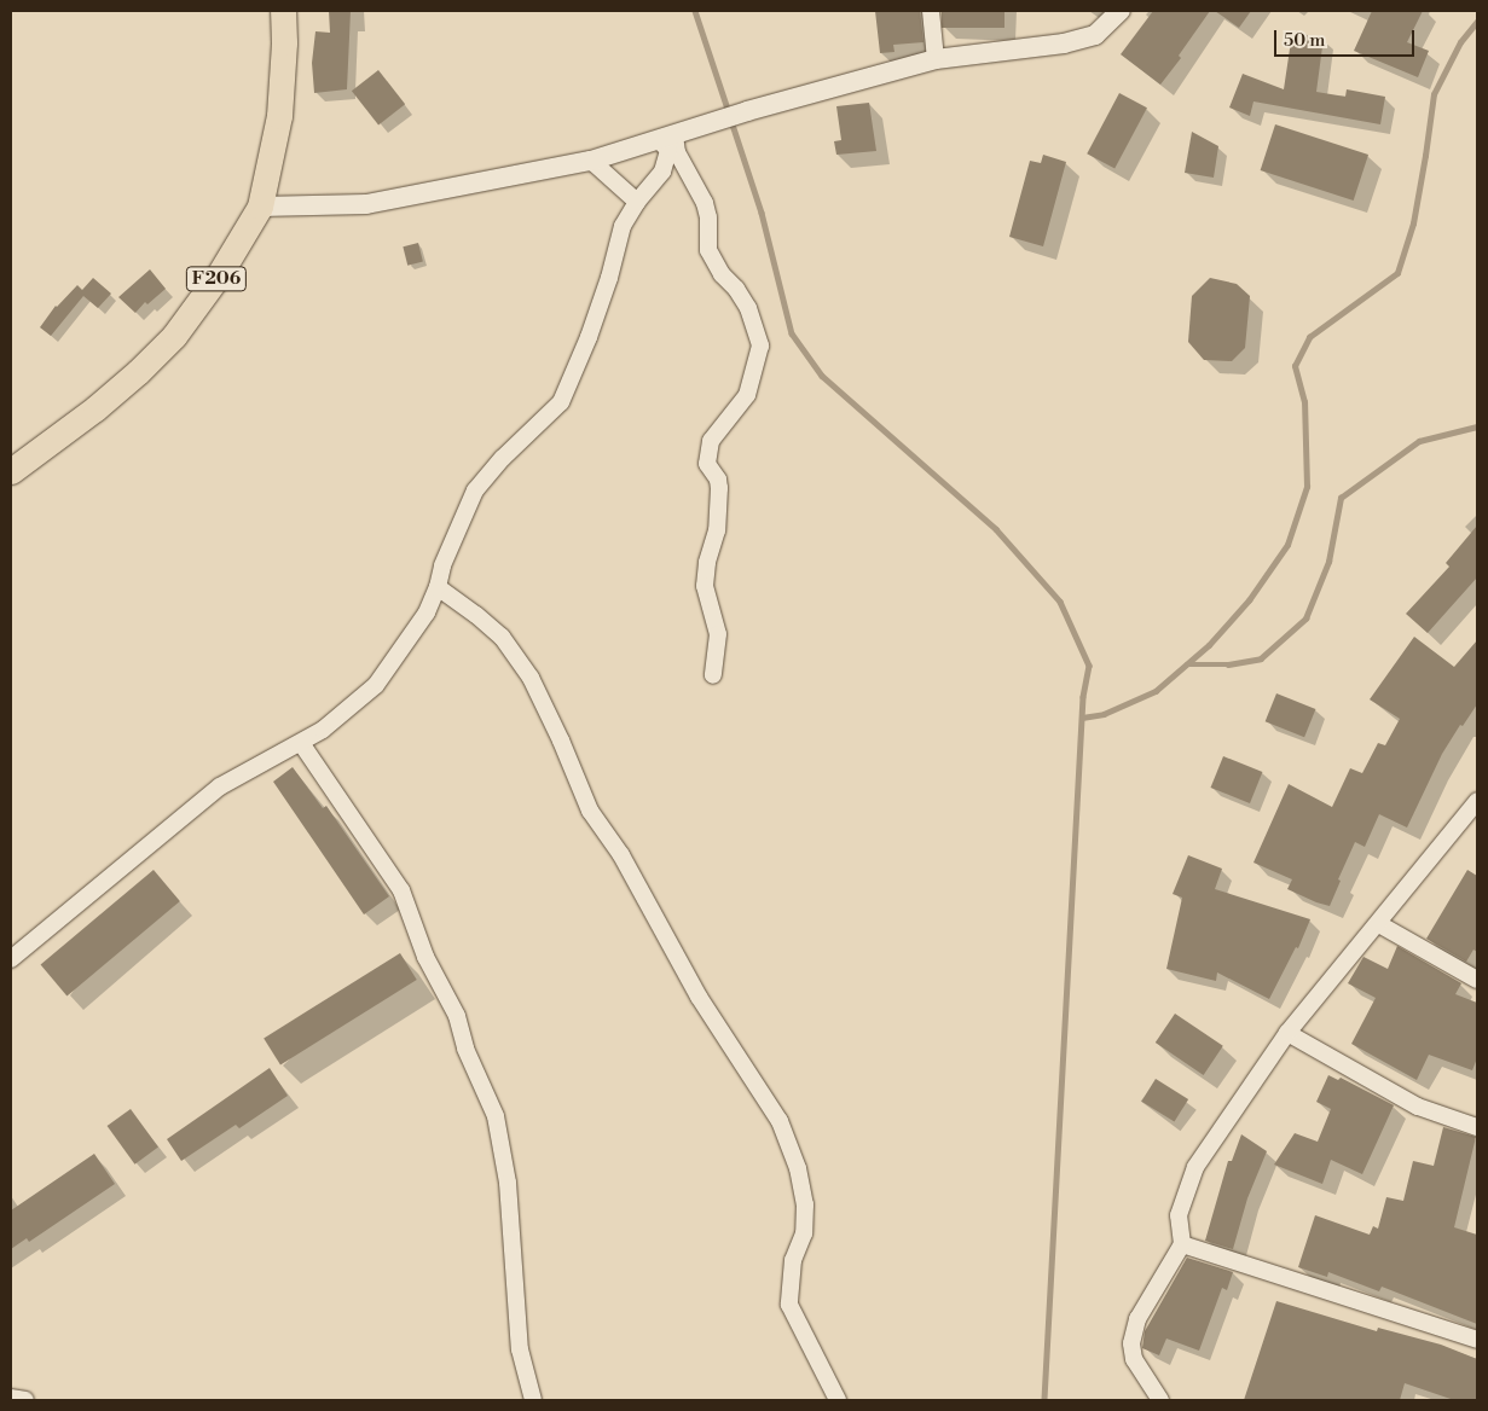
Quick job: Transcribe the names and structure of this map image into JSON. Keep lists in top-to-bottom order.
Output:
{
  "streets": {
    "main road": ["F206"]
  },
  "scale_bar": "50 m"
}
